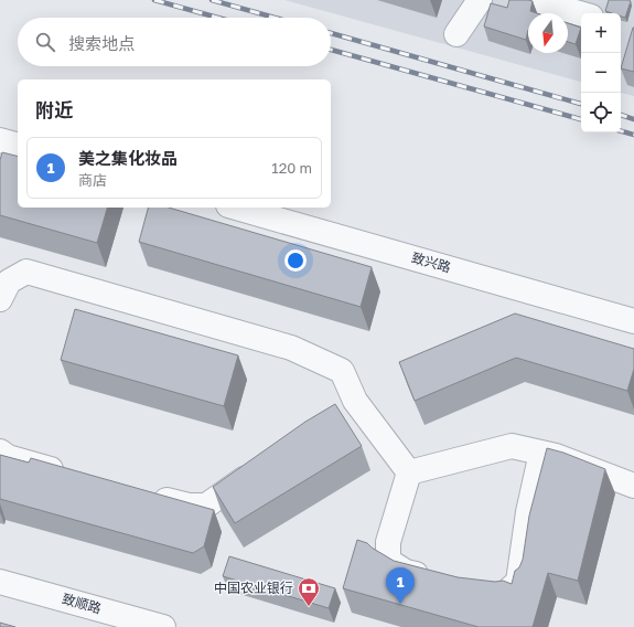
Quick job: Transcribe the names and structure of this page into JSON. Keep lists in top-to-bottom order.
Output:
{
  "streets": {
    "street": ["致兴路", "致顺路"]
  },
  "places": {
    "bank": ["中国农业银行"]
  },
  "north": "bottom",
  "page": {
    "map_buttons": ["+", "−"],
    "search": "搜索地点",
    "heading": "附近",
    "list": [
      {
        "mark": "1",
        "name": "美之集化妆品",
        "note": "商店",
        "value": "120 m"
      }
    ],
    "pins": "1"
  }
}
